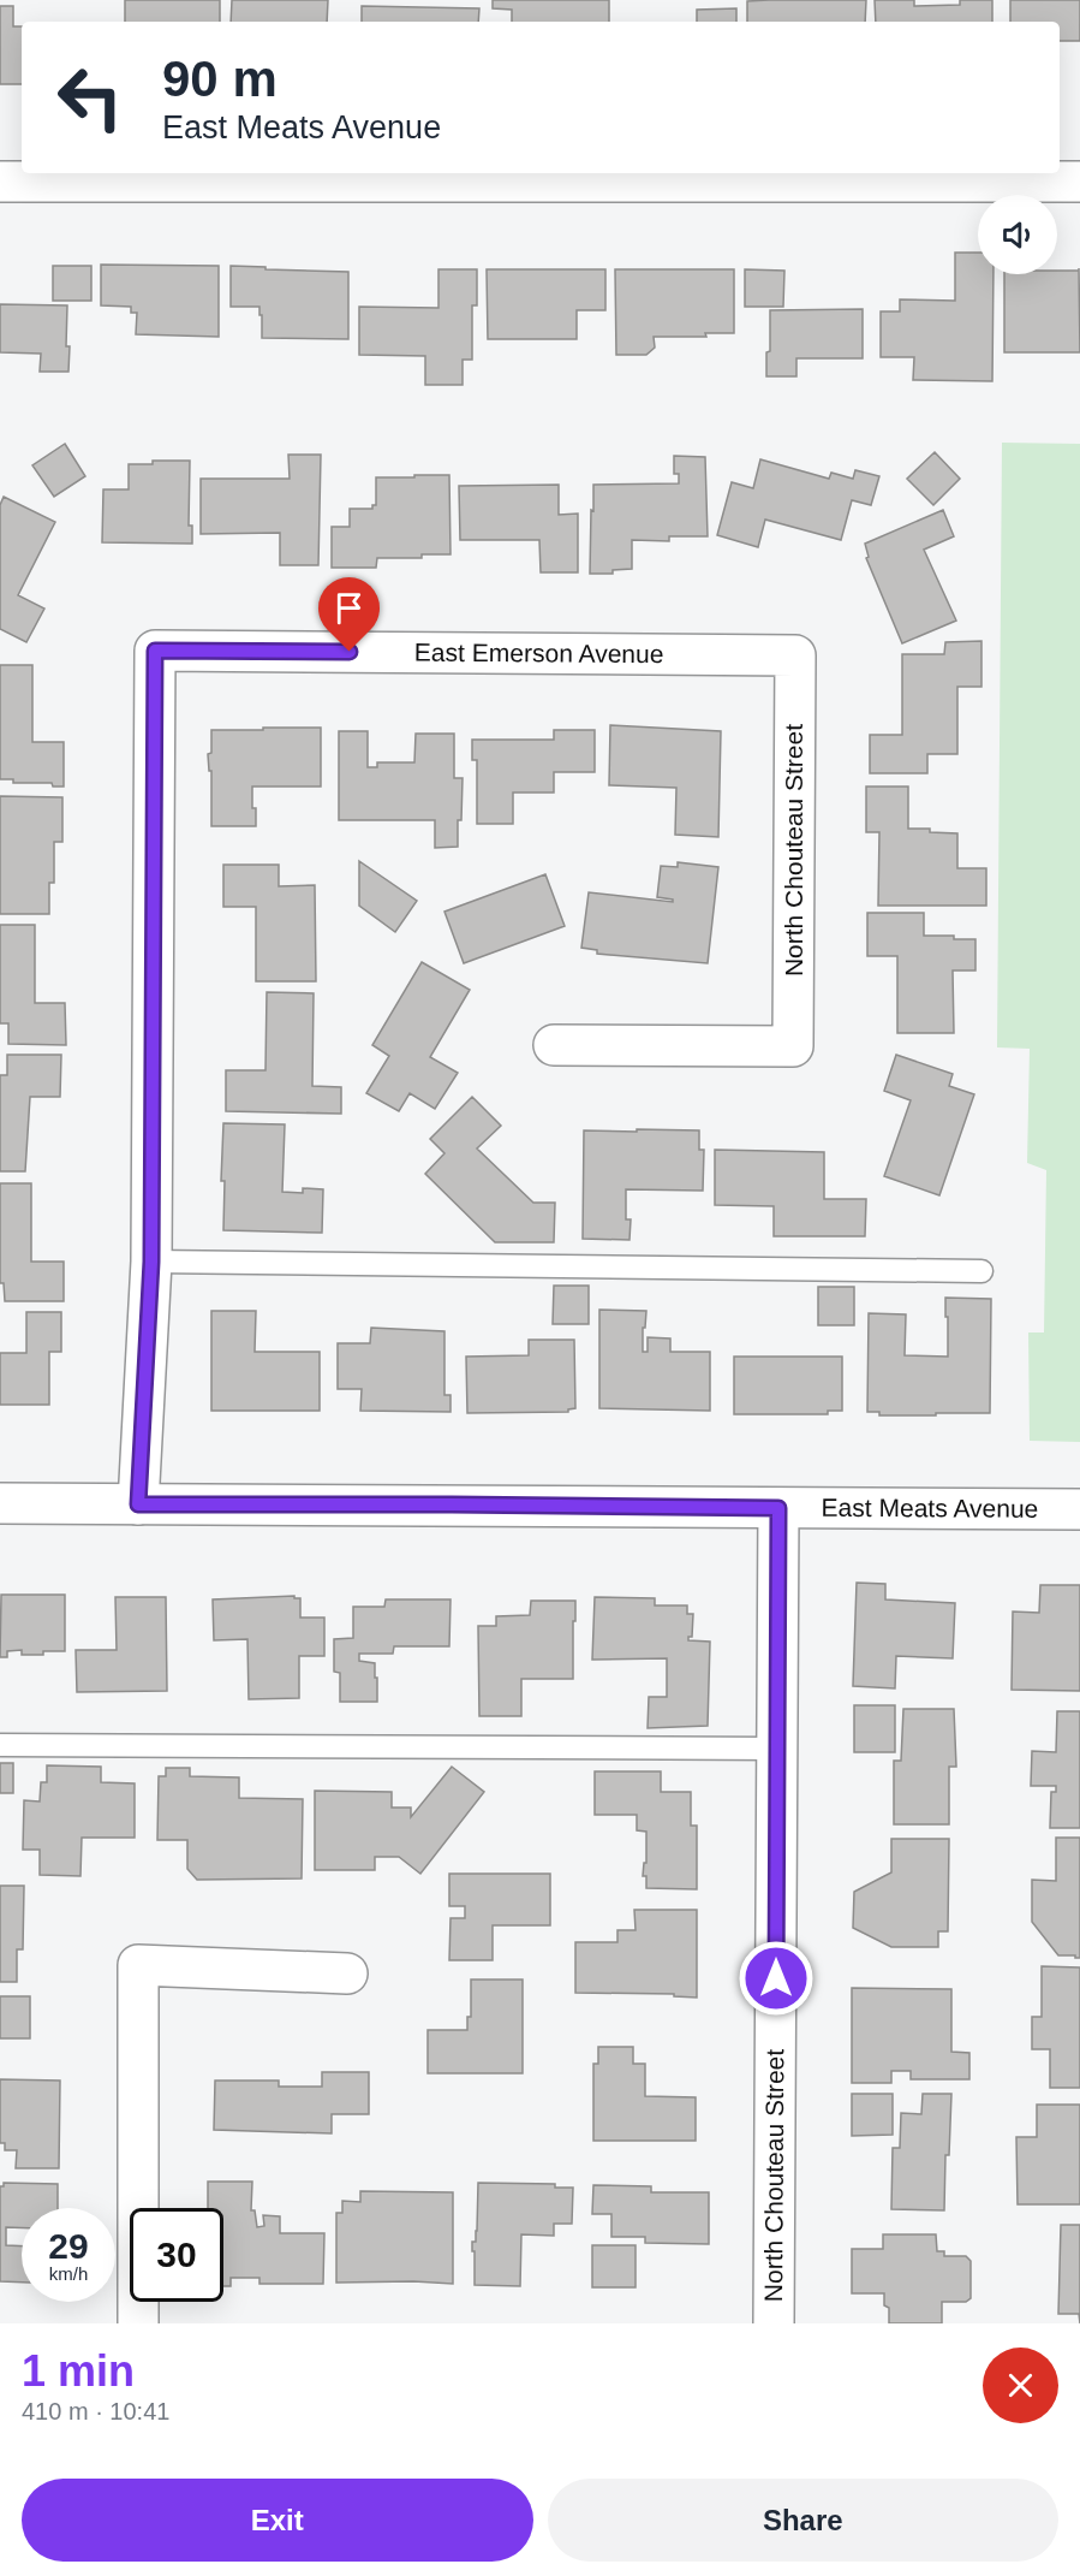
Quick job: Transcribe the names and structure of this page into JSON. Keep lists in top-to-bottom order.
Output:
{
  "streets": {
    "street": ["East Emerson Avenue", "North Chouteau Street", "East Meats Avenue"]
  },
  "crossings": [
    ["East Emerson Avenue", "North Chouteau Street"],
    ["North Chouteau Street", "East Meats Avenue"]
  ],
  "page": {
    "turn": ["90 m", "East Meats Avenue"],
    "speed": "29 km/h",
    "limit": "30",
    "heading": ["1 min", "410 m · 10:41"],
    "buttons": ["Exit", "Share"]
  }
}
